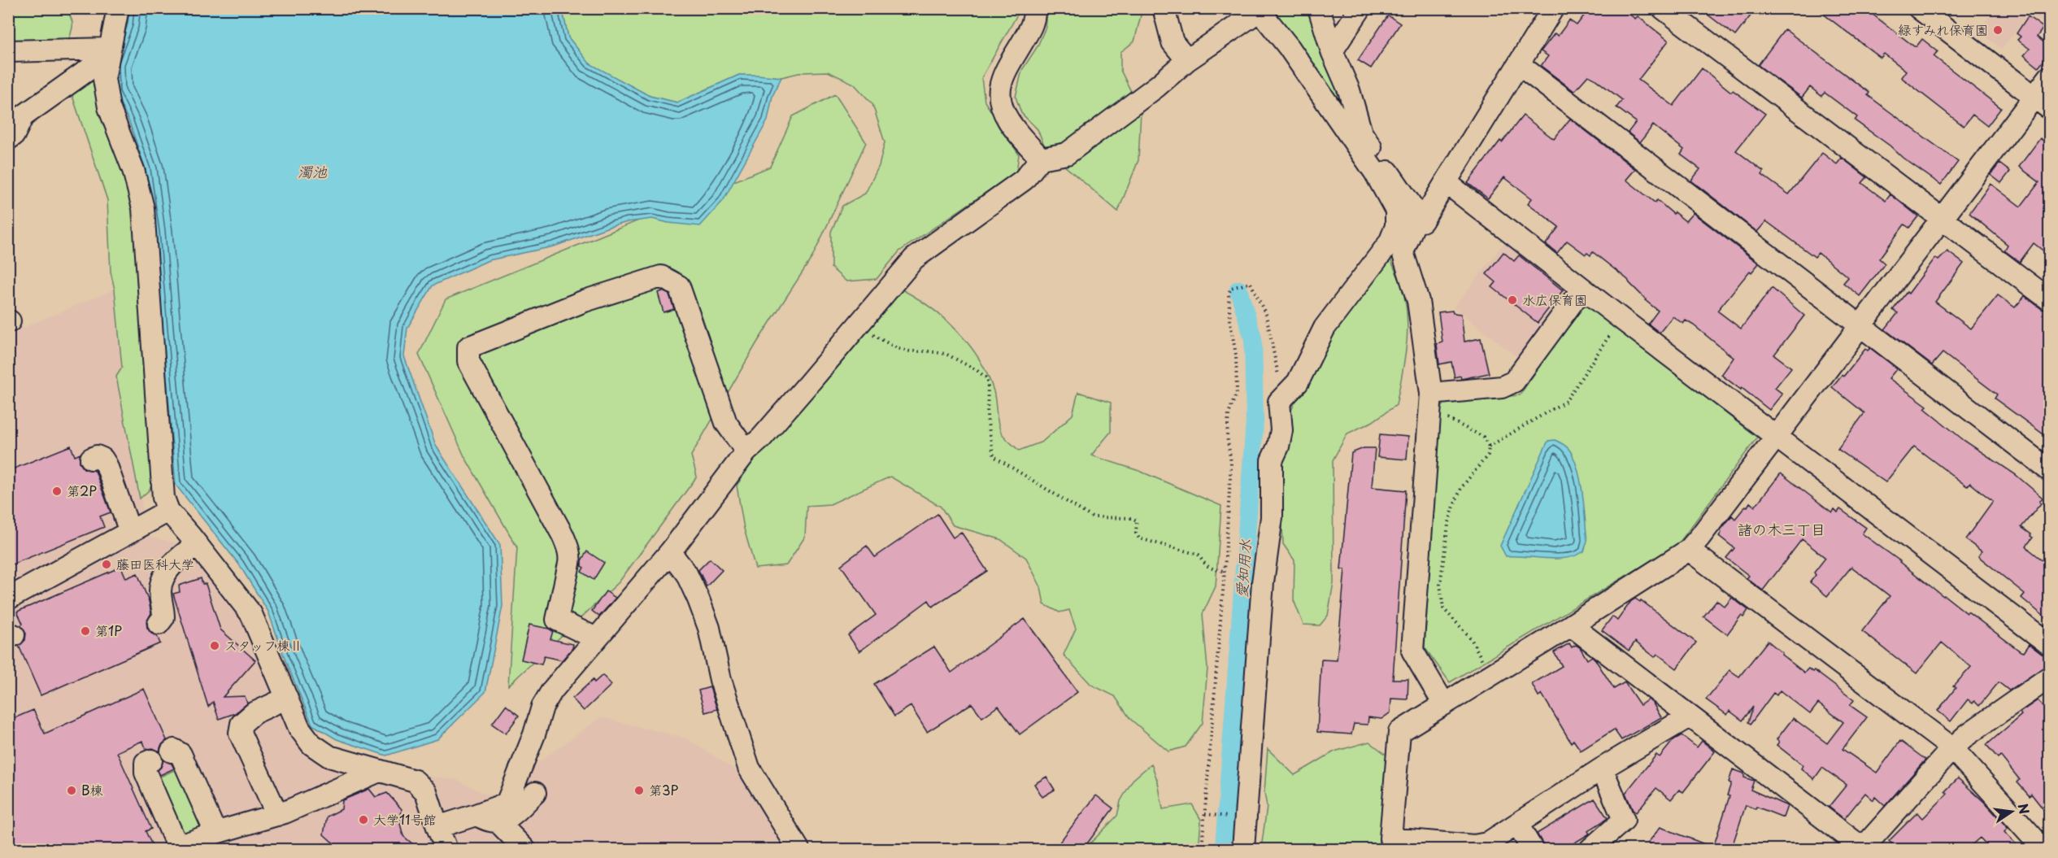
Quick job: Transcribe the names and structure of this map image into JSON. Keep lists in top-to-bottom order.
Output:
{
  "districts": ["諸の木三丁目"],
  "water": ["濁池", "愛知用水"],
  "places": [
    "緑すみれ保育園",
    "水広保育園",
    "第2P",
    "藤田医科大学",
    "第1P",
    "スタッフ棟Ⅱ",
    "B棟",
    "第3P",
    "大学11号館"
  ],
  "north": "right"
}
